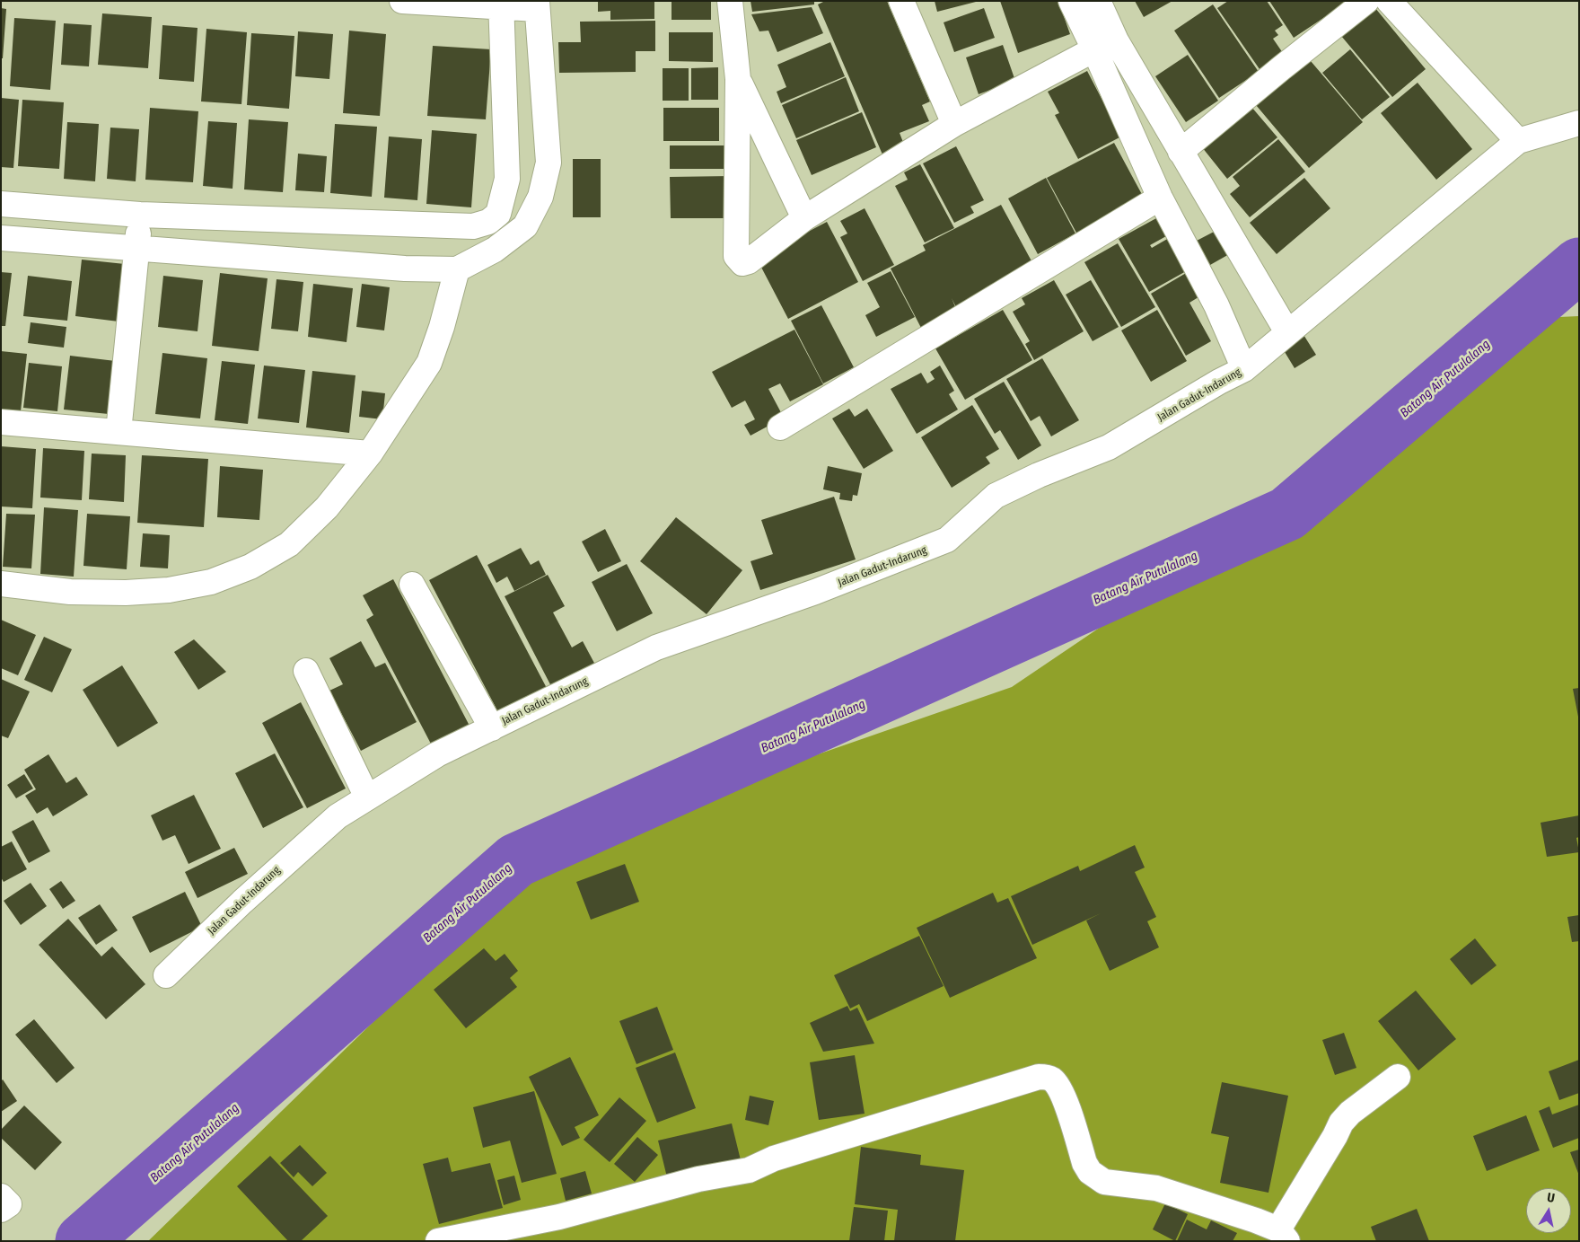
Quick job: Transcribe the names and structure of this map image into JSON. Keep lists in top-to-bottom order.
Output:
{
  "streets": {
    "street": ["Jalan Gadut-Indarung"]
  },
  "water": ["Batang Air Putulalang"],
  "north": "top"
}
